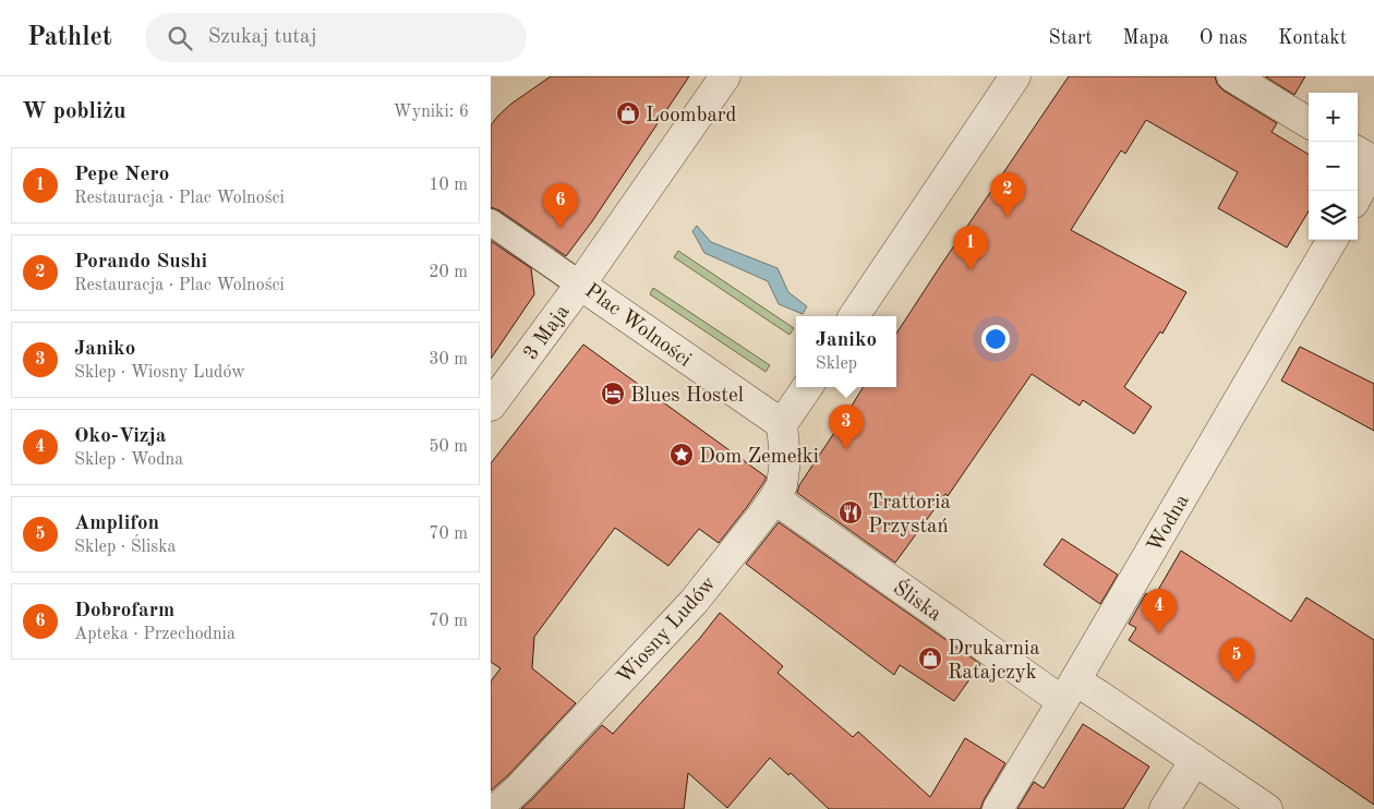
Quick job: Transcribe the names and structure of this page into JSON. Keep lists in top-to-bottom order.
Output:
{
  "streets": {
    "street": [
      "Plac Wolności",
      "3 Maja",
      "Wodna",
      "Śliska",
      "Wiosny Ludów"
    ]
  },
  "crossings": [
    ["Plac Wolności", "3 Maja"],
    ["Plac Wolności", "Wiosny Ludów"],
    ["Wodna", "Śliska"],
    ["Śliska", "Wiosny Ludów"]
  ],
  "places": {
    "shop": ["Loombard", "Drukarnia Ratajczyk"],
    "hotel": ["Blues Hostel"],
    "place": ["Dom Zemełki"],
    "restaurant": ["Trattoria Przystań"]
  },
  "page": {
    "header": "Pathlet",
    "search": "Szukaj tutaj",
    "nav": [
      "Start",
      "Mapa",
      "O nas",
      "Kontakt"
    ],
    "heading": ["W pobliżu", "Wyniki: 6"],
    "map_buttons": ["+", "−"],
    "list": [
      {
        "mark": "1",
        "name": "Pepe Nero",
        "note": "Restauracja · Plac Wolności",
        "value": "10 m"
      },
      {
        "mark": "2",
        "name": "Porando Sushi",
        "note": "Restauracja · Plac Wolności",
        "value": "20 m"
      },
      {
        "mark": "3",
        "name": "Janiko",
        "note": "Sklep · Wiosny Ludów",
        "value": "30 m"
      },
      {
        "mark": "4",
        "name": "Oko-Vizja",
        "note": "Sklep · Wodna",
        "value": "50 m"
      },
      {
        "mark": "5",
        "name": "Amplifon",
        "note": "Sklep · Śliska",
        "value": "70 m"
      },
      {
        "mark": "6",
        "name": "Dobrofarm",
        "note": "Apteka · Przechodnia",
        "value": "70 m"
      }
    ],
    "pins": [
      "2",
      "6",
      "1",
      "3",
      "4",
      "5"
    ],
    "popup": ["Janiko", "Sklep"]
  }
}
